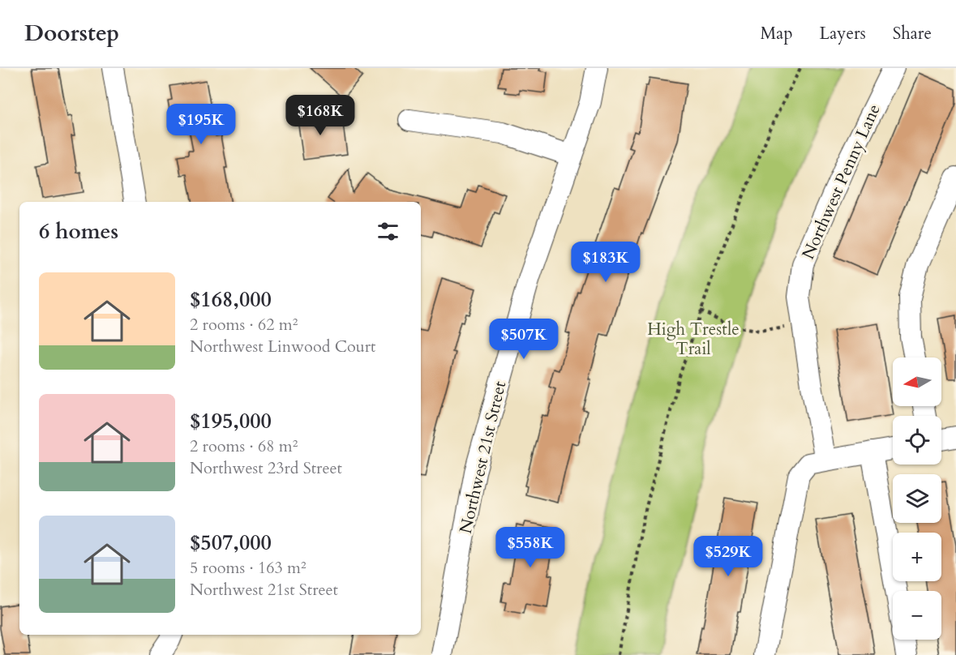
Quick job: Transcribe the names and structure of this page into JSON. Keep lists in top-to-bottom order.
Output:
{
  "streets": {
    "street": ["Northwest Penny Lane", "Northwest 21st Street"]
  },
  "parks": ["High Trestle Trail"],
  "north": "left",
  "page": {
    "header": "Doorstep",
    "nav": ["Map", "Layers", "Share"],
    "price": [
      "$168K",
      "$195K",
      "$183K",
      "$507K",
      "$558K",
      "$529K"
    ],
    "heading": "6 homes",
    "list": [
      {
        "name": "$168,000",
        "note": "2 rooms · 62 m² · Northwest Linwood Court"
      },
      {
        "name": "$195,000",
        "note": "2 rooms · 68 m² · Northwest 23rd Street"
      },
      {
        "name": "$507,000",
        "note": "5 rooms · 163 m² · Northwest 21st Street"
      }
    ],
    "map_buttons": ["+", "−"]
  }
}
